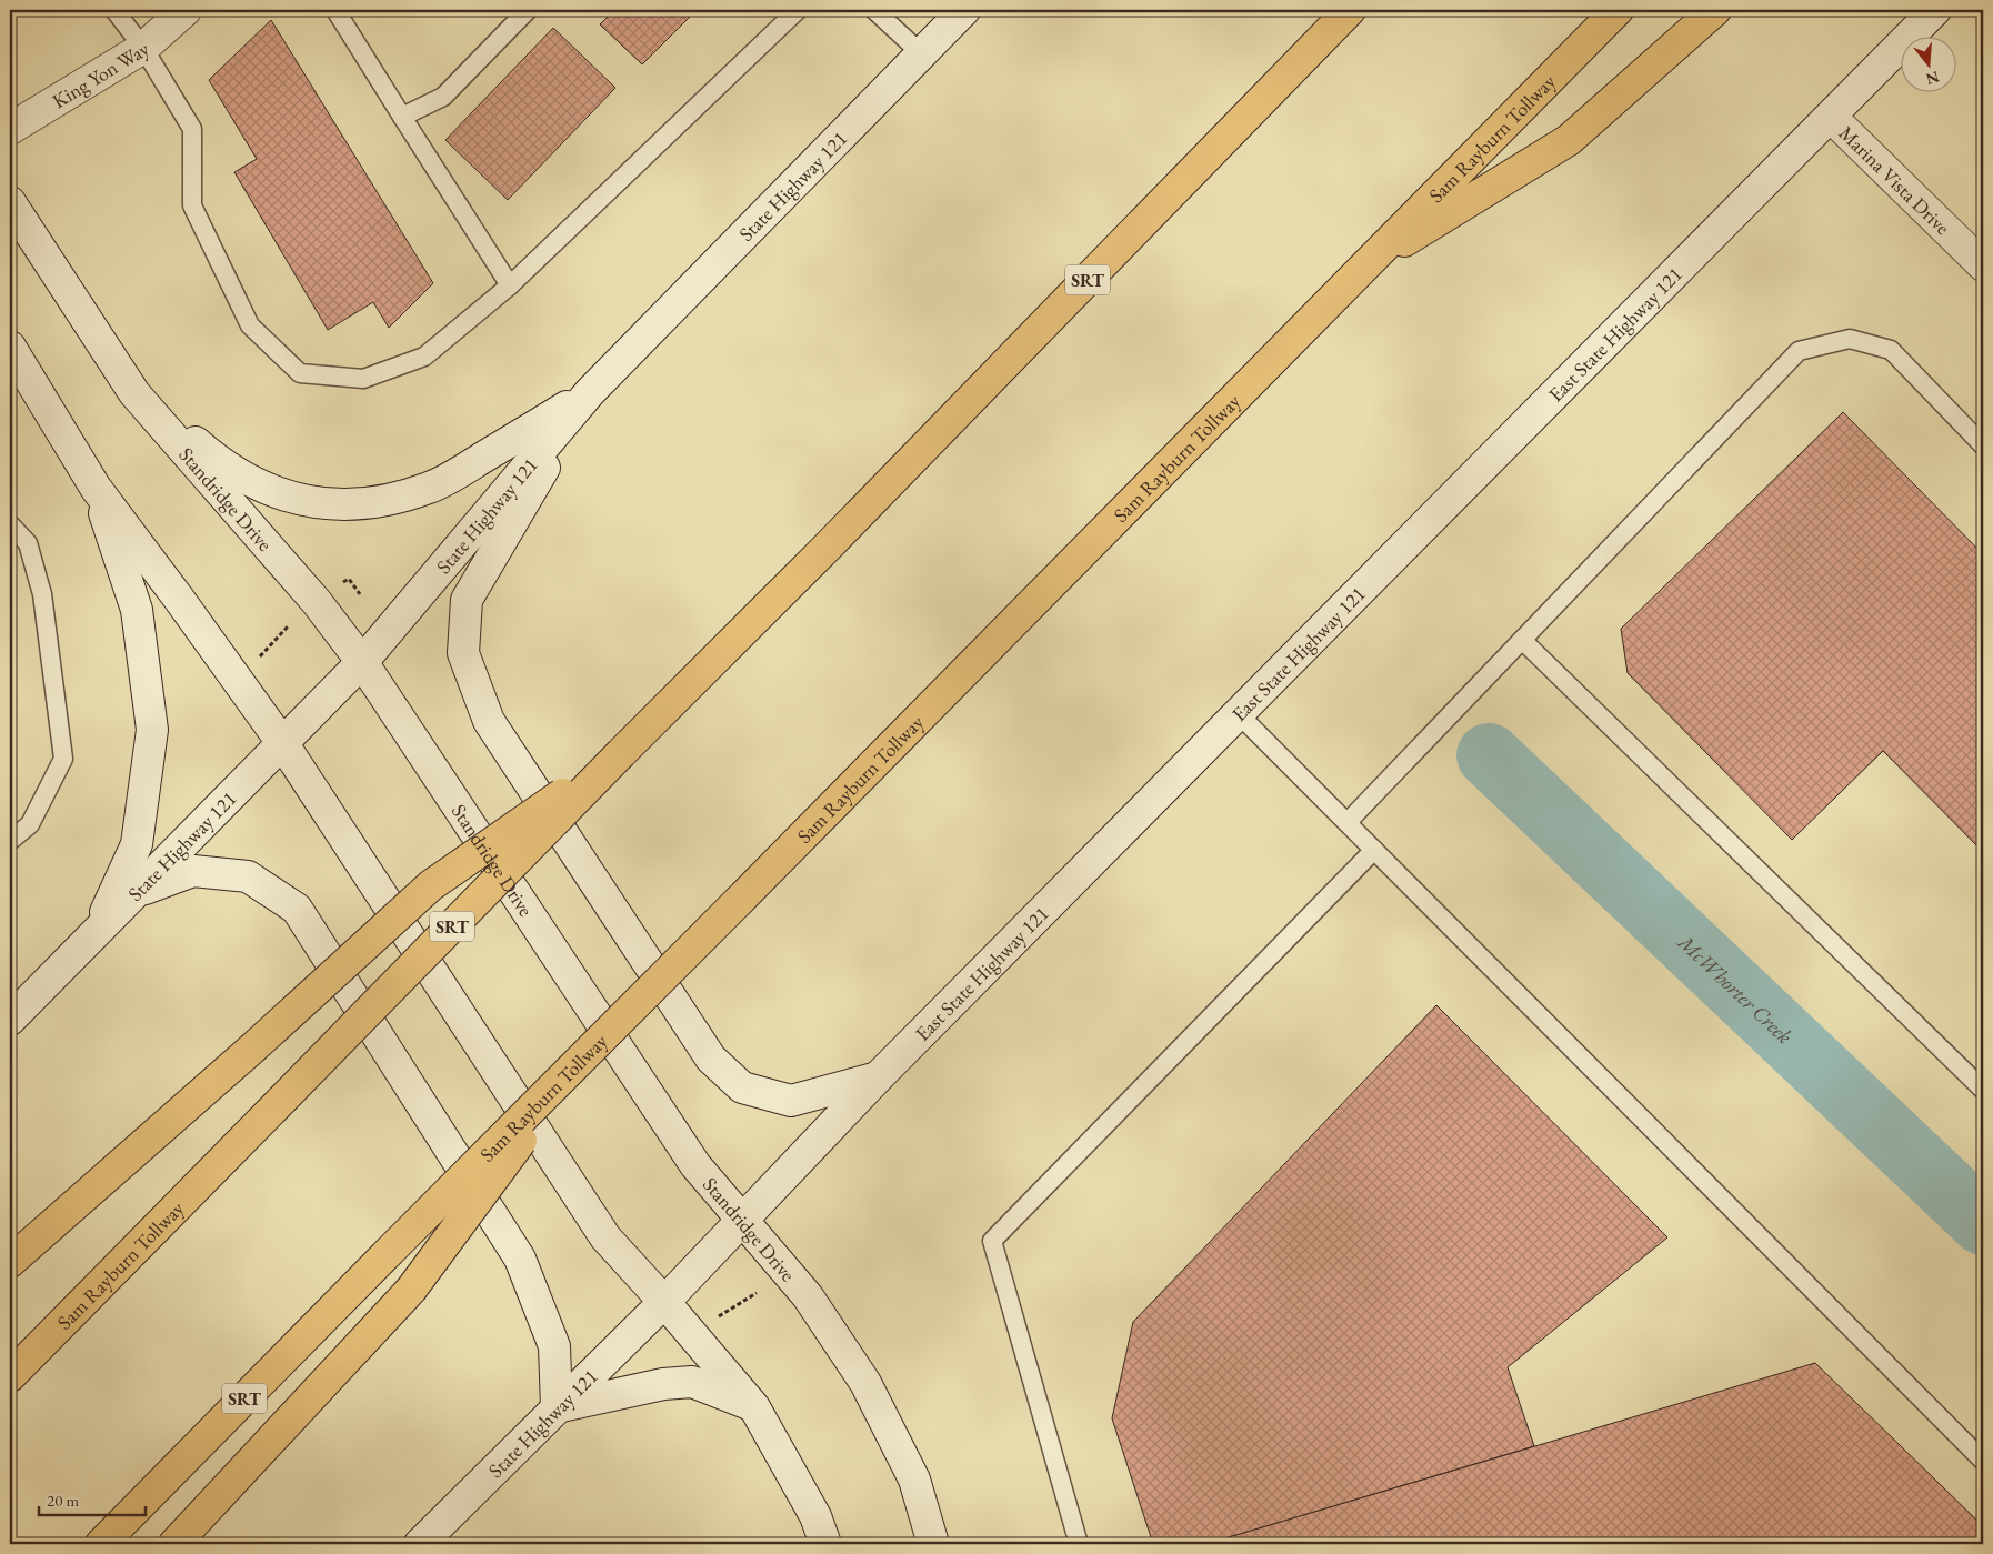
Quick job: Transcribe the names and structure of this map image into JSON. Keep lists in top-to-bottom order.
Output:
{
  "streets": {
    "highway": ["Sam Rayburn Tollway", "SRT"],
    "main road": [
      "King Yon Way",
      "Marina Vista Drive",
      "State Highway 121",
      "East State Highway 121",
      "Standridge Drive"
    ]
  },
  "crossings": [
    ["Marina Vista Drive", "East State Highway 121"],
    ["State Highway 121", "East State Highway 121"],
    ["State Highway 121", "Standridge Drive"],
    ["East State Highway 121", "Standridge Drive"]
  ],
  "water": ["McWhorter Creek"],
  "scale_bar": "20 m",
  "north": "bottom"
}
